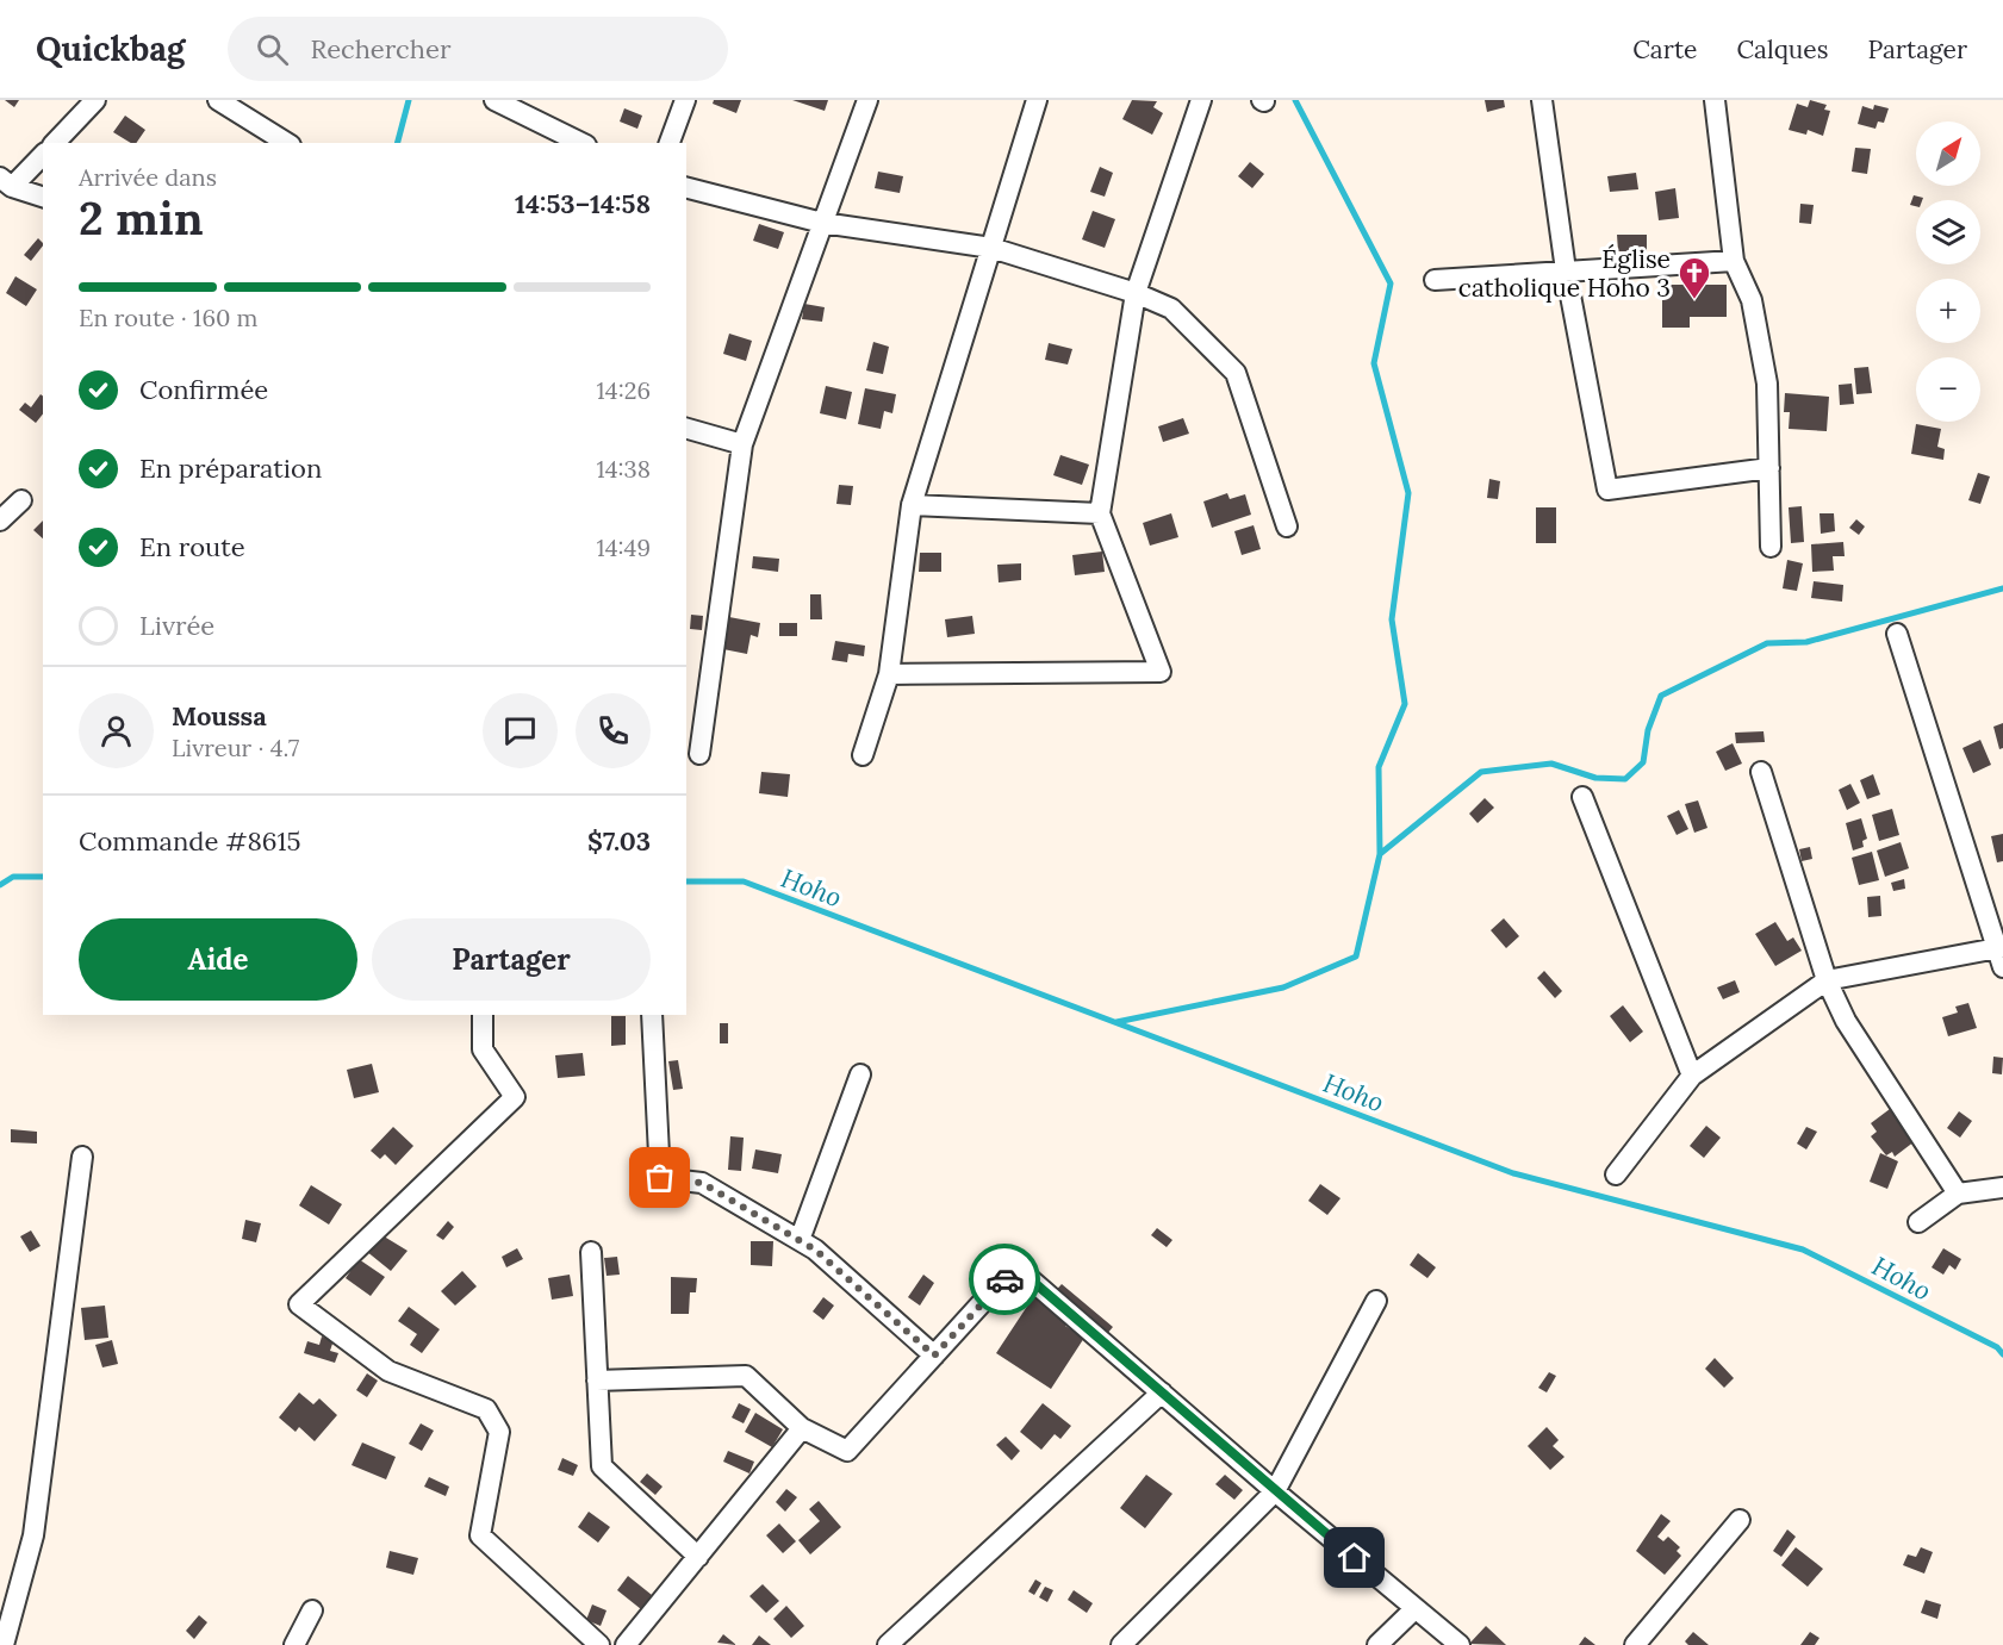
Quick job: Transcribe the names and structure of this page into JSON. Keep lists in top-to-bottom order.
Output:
{
  "water": ["Hoho"],
  "places": {
    "church": ["Église catholique Hoho 3"]
  },
  "north": "top right",
  "page": {
    "header": "Quickbag",
    "search": "Rechercher",
    "nav": ["Carte", "Calques", "Partager"],
    "map_buttons": ["+", "−"],
    "heading": ["2 min", "Arrivée dans", "14:53–14:58"],
    "panel": [
      "Moussa",
      "Livreur · 4.7",
      "Commande #8615",
      "$7.03"
    ],
    "bar": "En route · 160 m",
    "list": [
      ["Confirmée", "14:26"],
      ["En préparation", "14:38"],
      ["En route", "14:49"],
      "Livrée"
    ],
    "buttons": ["Aide", "Partager"]
  }
}
